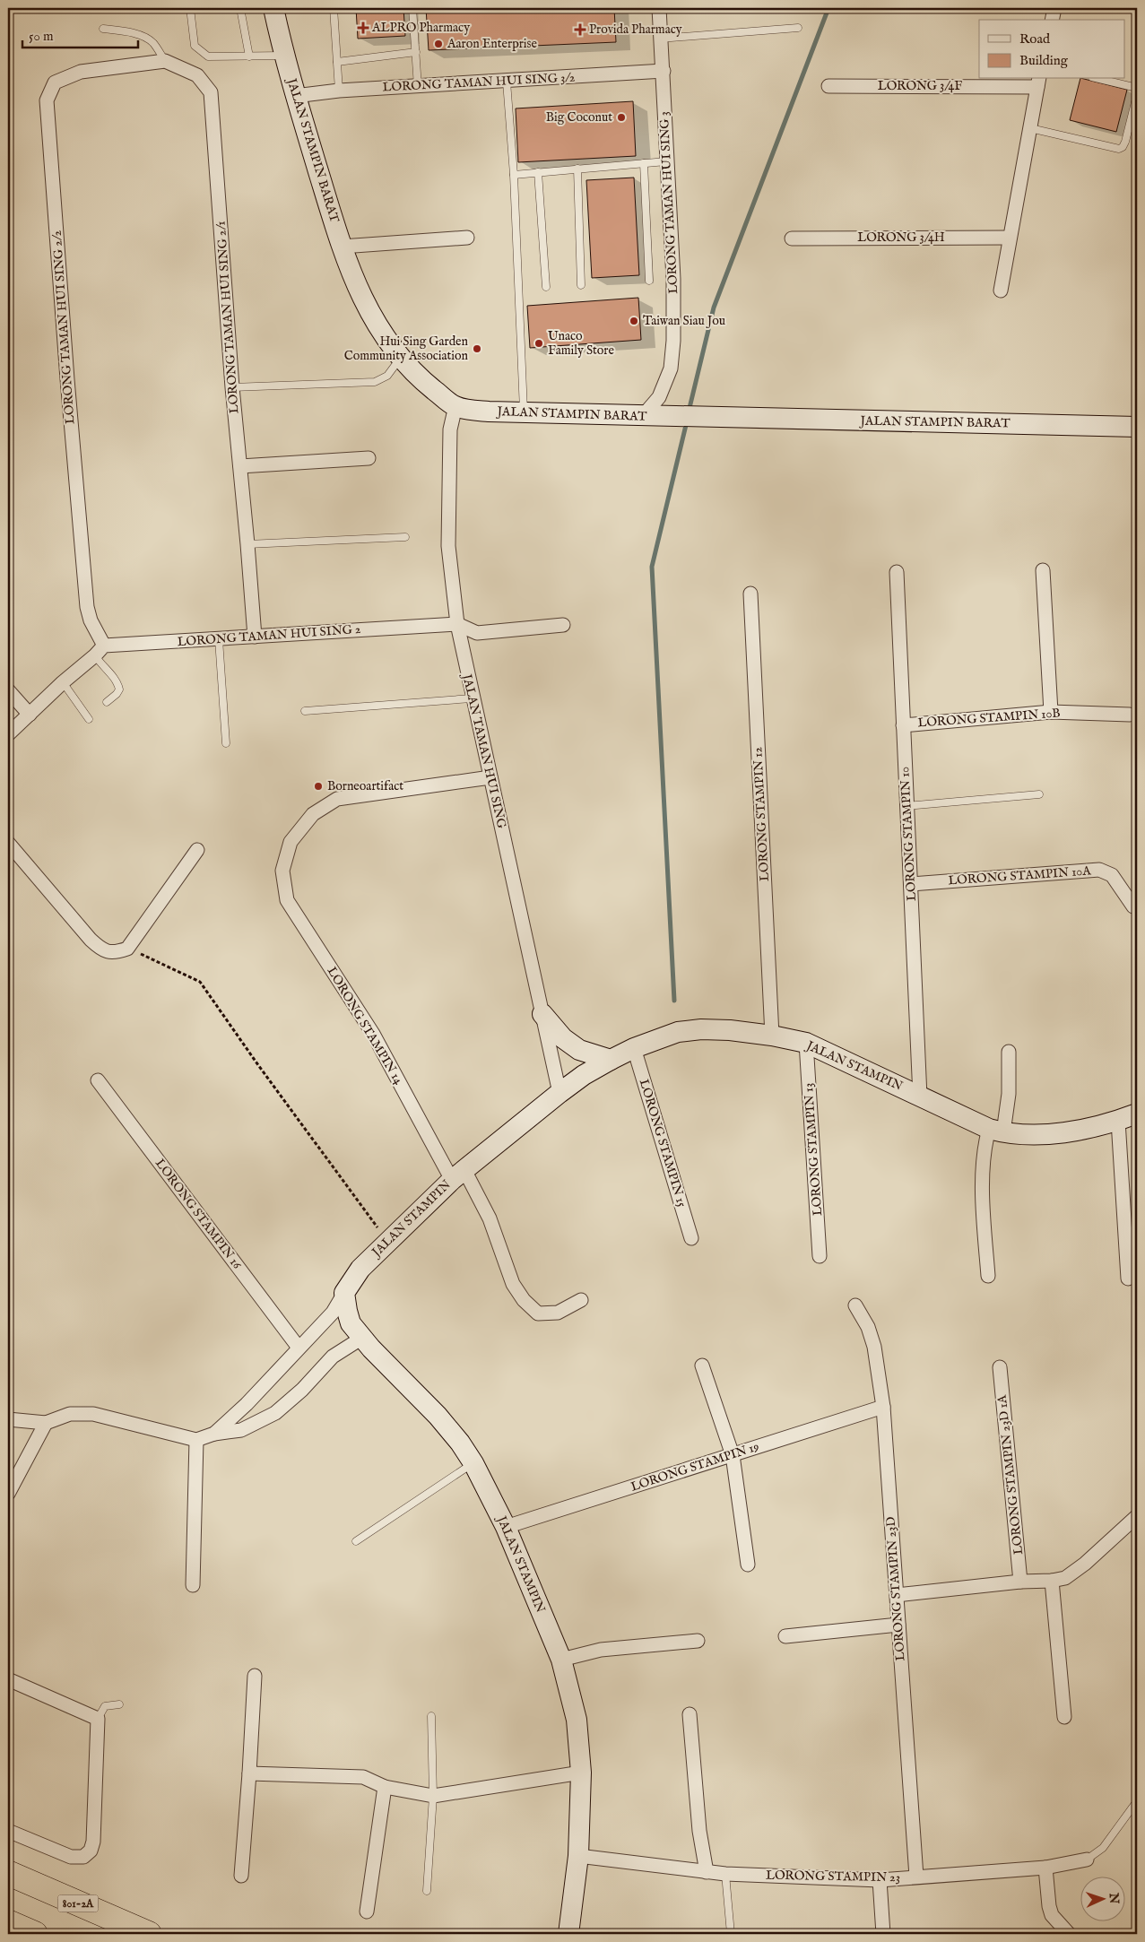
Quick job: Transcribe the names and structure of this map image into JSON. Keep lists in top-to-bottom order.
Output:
{
  "streets": {
    "highway": ["801-2A"],
    "street": [
      "LORONG TAMAN HUI SING 3/2",
      "LORONG 3/4F",
      "JALAN STAMPIN BARAT",
      "LORONG TAMAN HUI SING 3",
      "LORONG 3/4H",
      "LORONG TAMAN HUI SING 2/1",
      "LORONG TAMAN HUI SING 2/2",
      "LORONG TAMAN HUI SING 2",
      "LORONG STAMPIN 10B",
      "JALAN TAMAN HUI SING",
      "LORONG STAMPIN 12",
      "LORONG STAMPIN 10",
      "LORONG STAMPIN 10A",
      "LORONG STAMPIN 14",
      "JALAN STAMPIN",
      "LORONG STAMPIN 15",
      "LORONG STAMPIN 13",
      "LORONG STAMPIN 16",
      "LORONG STAMPIN 19",
      "LORONG STAMPIN 23D 1A",
      "LORONG STAMPIN 23D",
      "LORONG STAMPIN 23"
    ]
  },
  "crossings": [
    ["LORONG TAMAN HUI SING 3/2", "JALAN STAMPIN BARAT"],
    ["LORONG TAMAN HUI SING 3/2", "LORONG TAMAN HUI SING 3"],
    ["JALAN STAMPIN BARAT", "LORONG TAMAN HUI SING 3"],
    ["JALAN STAMPIN BARAT", "JALAN TAMAN HUI SING"],
    ["LORONG TAMAN HUI SING 2/1", "LORONG TAMAN HUI SING 2/2"],
    ["LORONG TAMAN HUI SING 2/1", "LORONG TAMAN HUI SING 2"],
    ["LORONG TAMAN HUI SING 2/2", "LORONG TAMAN HUI SING 2"],
    ["LORONG TAMAN HUI SING 2", "JALAN TAMAN HUI SING"],
    ["LORONG STAMPIN 10B", "LORONG STAMPIN 10"],
    ["JALAN TAMAN HUI SING", "LORONG STAMPIN 14"],
    ["JALAN TAMAN HUI SING", "JALAN STAMPIN"],
    ["LORONG STAMPIN 12", "JALAN STAMPIN"],
    ["LORONG STAMPIN 10", "LORONG STAMPIN 10A"],
    ["LORONG STAMPIN 10", "JALAN STAMPIN"],
    ["LORONG STAMPIN 14", "JALAN STAMPIN"],
    ["JALAN STAMPIN", "LORONG STAMPIN 15"],
    ["JALAN STAMPIN", "LORONG STAMPIN 13"],
    ["JALAN STAMPIN", "LORONG STAMPIN 19"],
    ["JALAN STAMPIN", "LORONG STAMPIN 23"],
    ["LORONG STAMPIN 19", "LORONG STAMPIN 23D"],
    ["LORONG STAMPIN 23D", "LORONG STAMPIN 23"]
  ],
  "places": {
    "health": ["ALPRO Pharmacy", "Provida Pharmacy"],
    "other": [
      "Aaron Enterprise",
      "Big Coconut",
      "Taiwan Siau Jou",
      "Unaco Family Store",
      "Hui Sing Garden Community Association",
      "Borneoartifact"
    ]
  },
  "legend": ["Road", "Building"],
  "scale_bar": "50 m",
  "north": "right"
}
